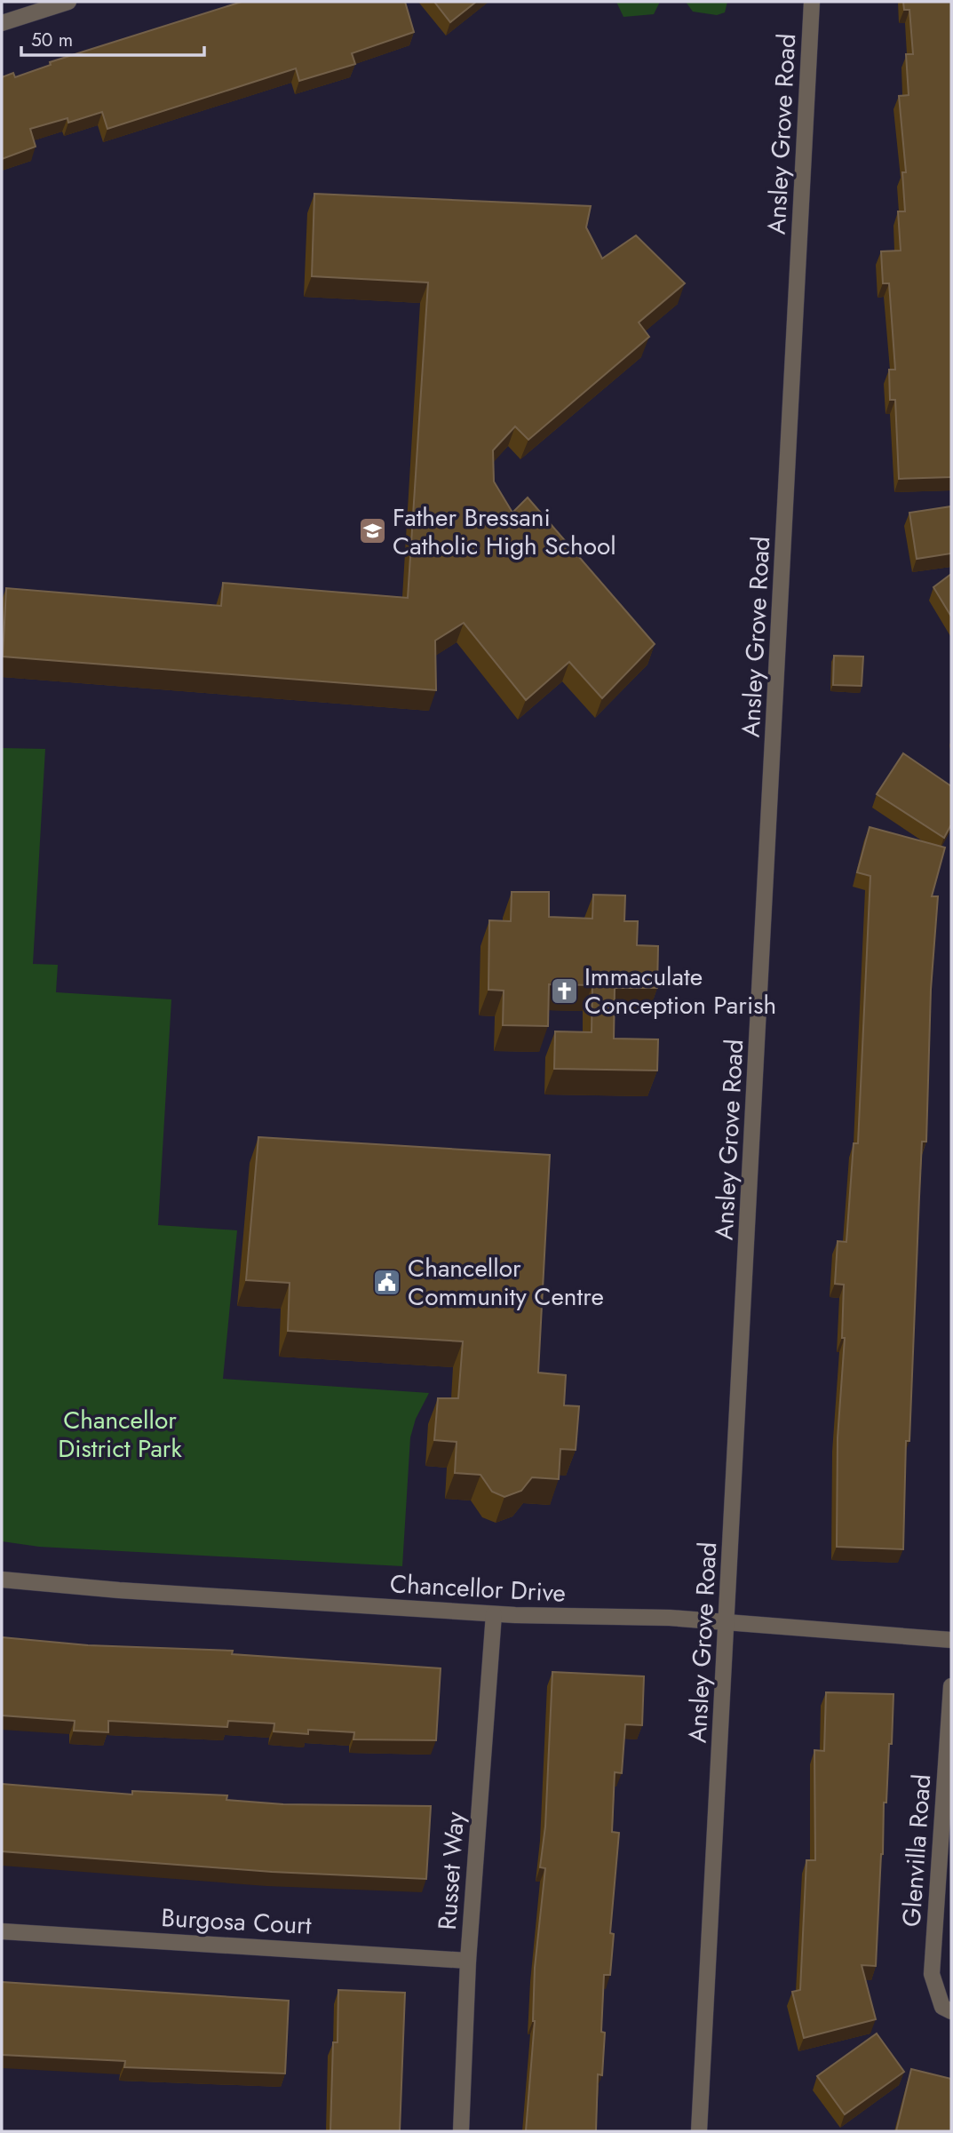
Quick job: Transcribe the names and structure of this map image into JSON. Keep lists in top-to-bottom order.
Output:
{
  "streets": {
    "street": [
      "Ansley Grove Road",
      "Chancellor Drive",
      "Glenvilla Road",
      "Russet Way",
      "Burgosa Court"
    ]
  },
  "crossings": [
    ["Ansley Grove Road", "Chancellor Drive"],
    ["Chancellor Drive", "Russet Way"],
    ["Russet Way", "Burgosa Court"]
  ],
  "parks": ["Chancellor District Park"],
  "places": {
    "school or university": ["Father Bressani Catholic High School"],
    "church": ["Immaculate Conception Parish"],
    "public building": ["Chancellor Community Centre"]
  },
  "scale_bar": "50 m"
}
